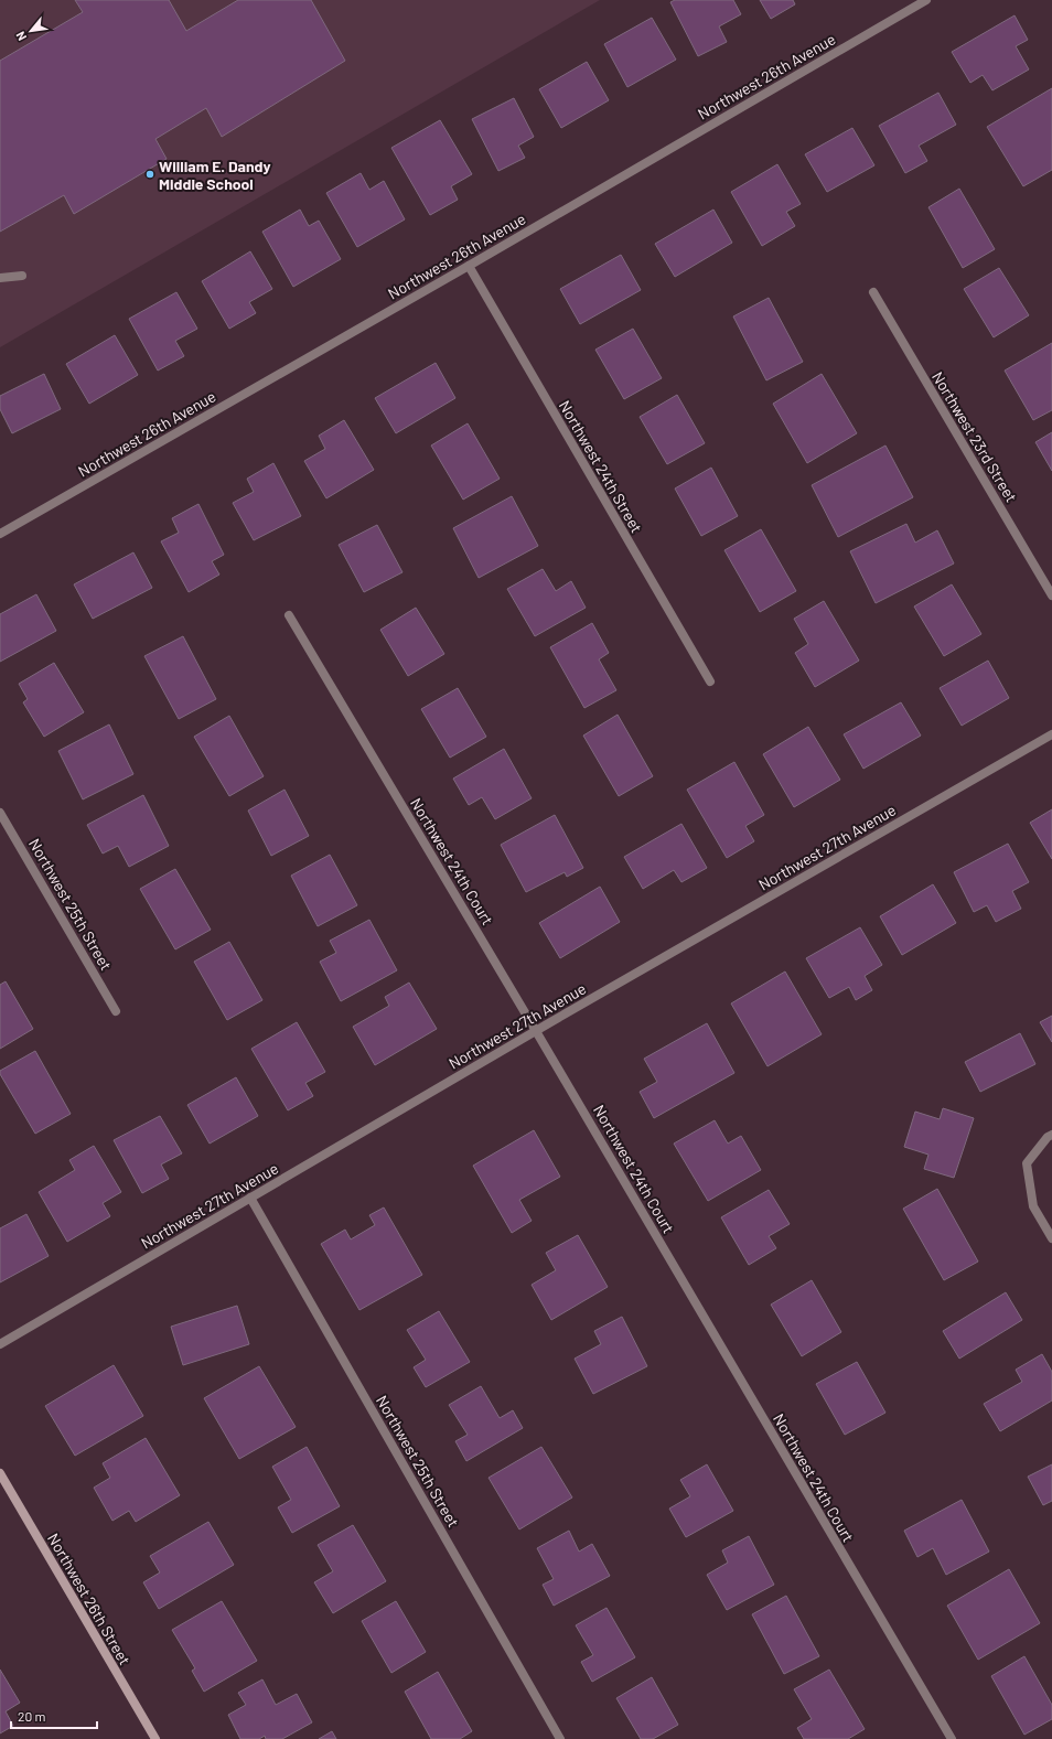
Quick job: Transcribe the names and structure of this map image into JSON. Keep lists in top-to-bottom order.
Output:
{
  "streets": {
    "street": [
      "Northwest 26th Avenue",
      "Northwest 23rd Street",
      "Northwest 24th Street",
      "Northwest 27th Avenue",
      "Northwest 24th Court",
      "Northwest 25th Street",
      "Northwest 26th Street"
    ]
  },
  "crossings": [
    ["Northwest 26th Avenue", "Northwest 24th Street"],
    ["Northwest 27th Avenue", "Northwest 24th Court"],
    ["Northwest 27th Avenue", "Northwest 25th Street"]
  ],
  "places": ["William E. Dandy Middle School"],
  "scale_bar": "20 m",
  "north": "bottom left"
}
